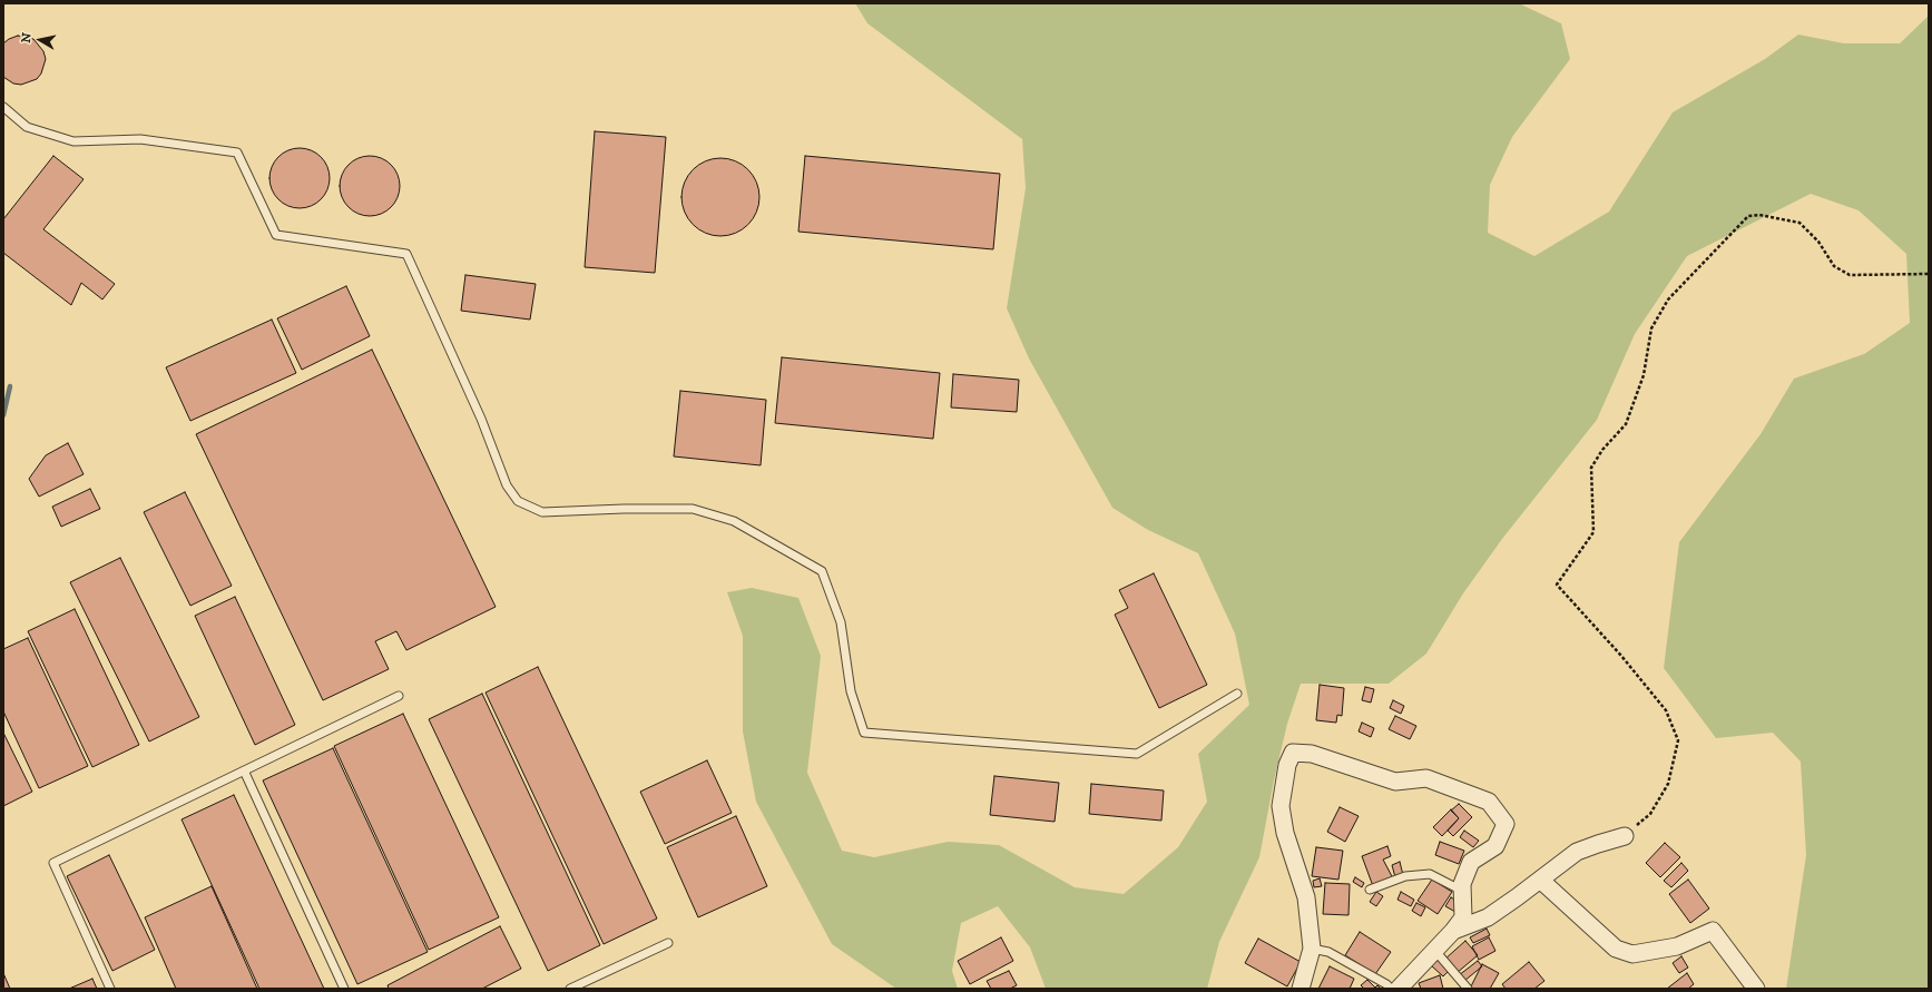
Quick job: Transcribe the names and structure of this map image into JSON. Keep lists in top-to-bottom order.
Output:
{
  "north": "left"
}
